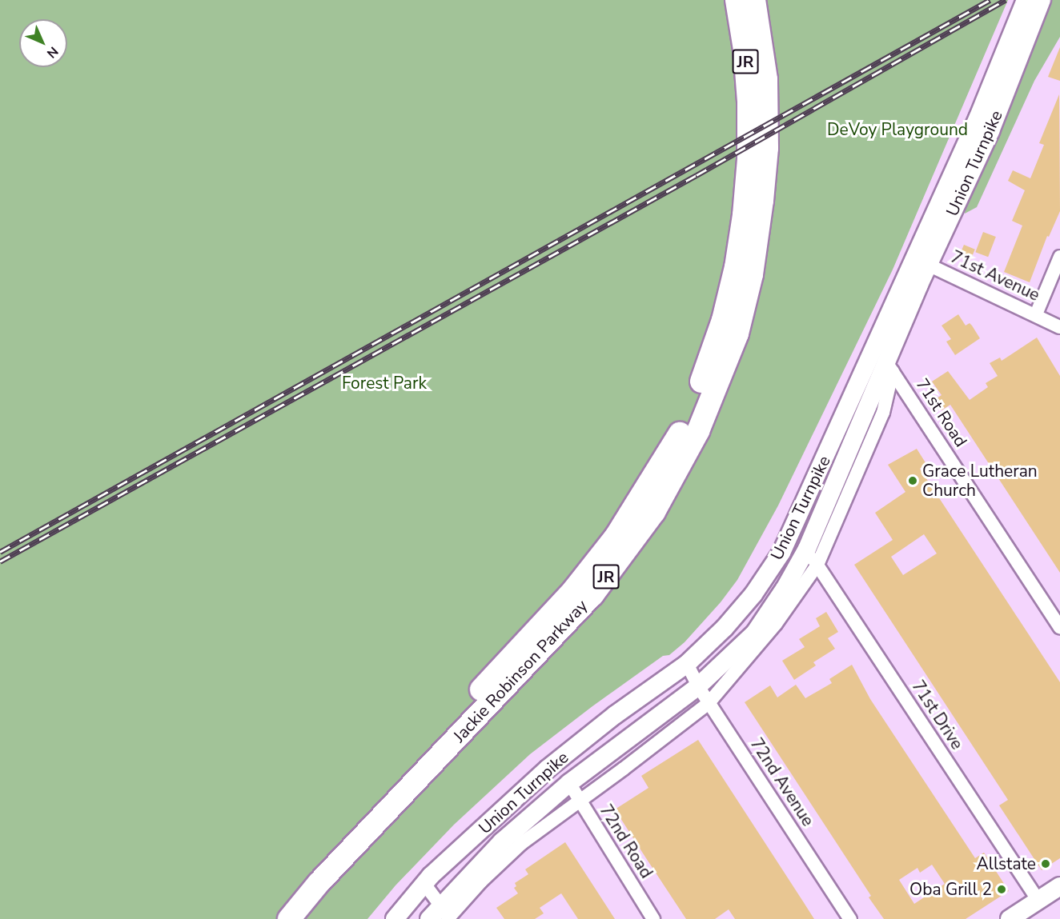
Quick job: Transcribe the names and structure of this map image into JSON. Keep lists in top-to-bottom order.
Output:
{
  "streets": {
    "highway": ["JR", "Jackie Robinson Parkway"],
    "main road": ["Union Turnpike"],
    "street": [
      "71st Avenue",
      "71st Road",
      "71st Drive",
      "72nd Avenue",
      "72nd Road"
    ]
  },
  "crossings": [
    ["Union Turnpike", "71st Avenue"],
    ["Union Turnpike", "71st Road"],
    ["Union Turnpike", "71st Drive"],
    ["Union Turnpike", "72nd Avenue"],
    ["Union Turnpike", "72nd Road"]
  ],
  "parks": ["DeVoy Playground", "Forest Park"],
  "places": ["Grace Lutheran Church", "Allstate", "Oba Grill 2"],
  "north": "bottom right"
}
